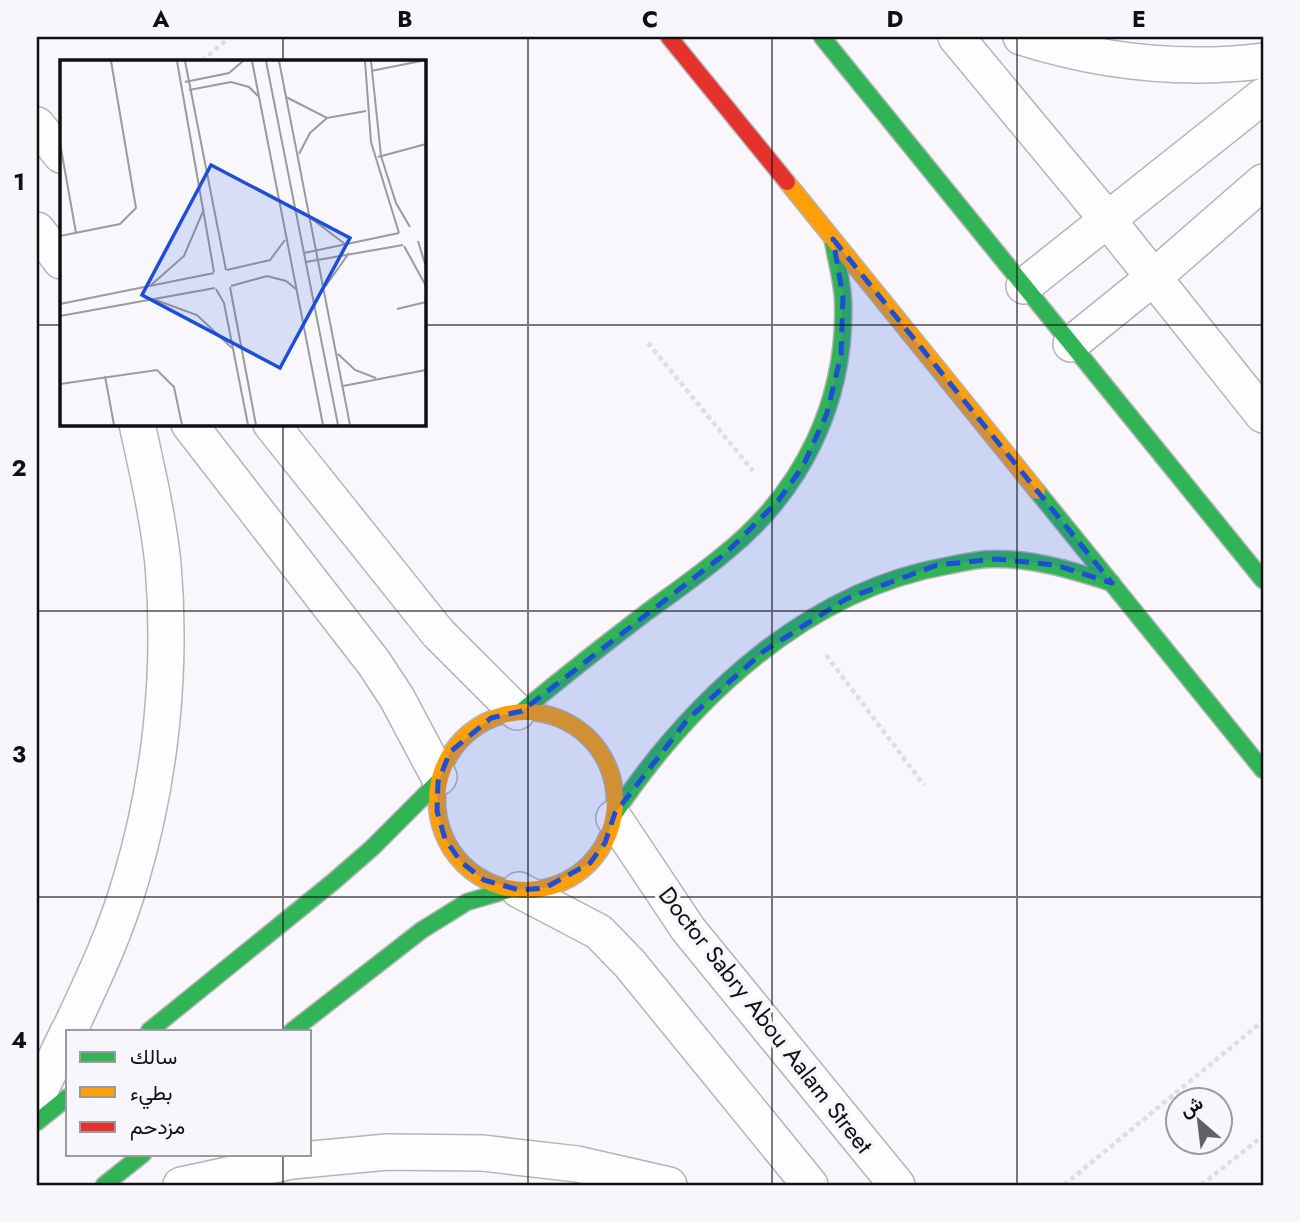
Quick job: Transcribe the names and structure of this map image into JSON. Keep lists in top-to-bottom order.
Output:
{
  "streets": {
    "street": ["Doctor Sabry Abou Aalam Street"]
  },
  "legend": ["سالك", "بطيء", "مزدحم"],
  "north": "top left",
  "grid": {
    "columns": [
      "A",
      "B",
      "C",
      "D",
      "E"
    ],
    "rows": [
      "1",
      "2",
      "3",
      "4"
    ]
  }
}
